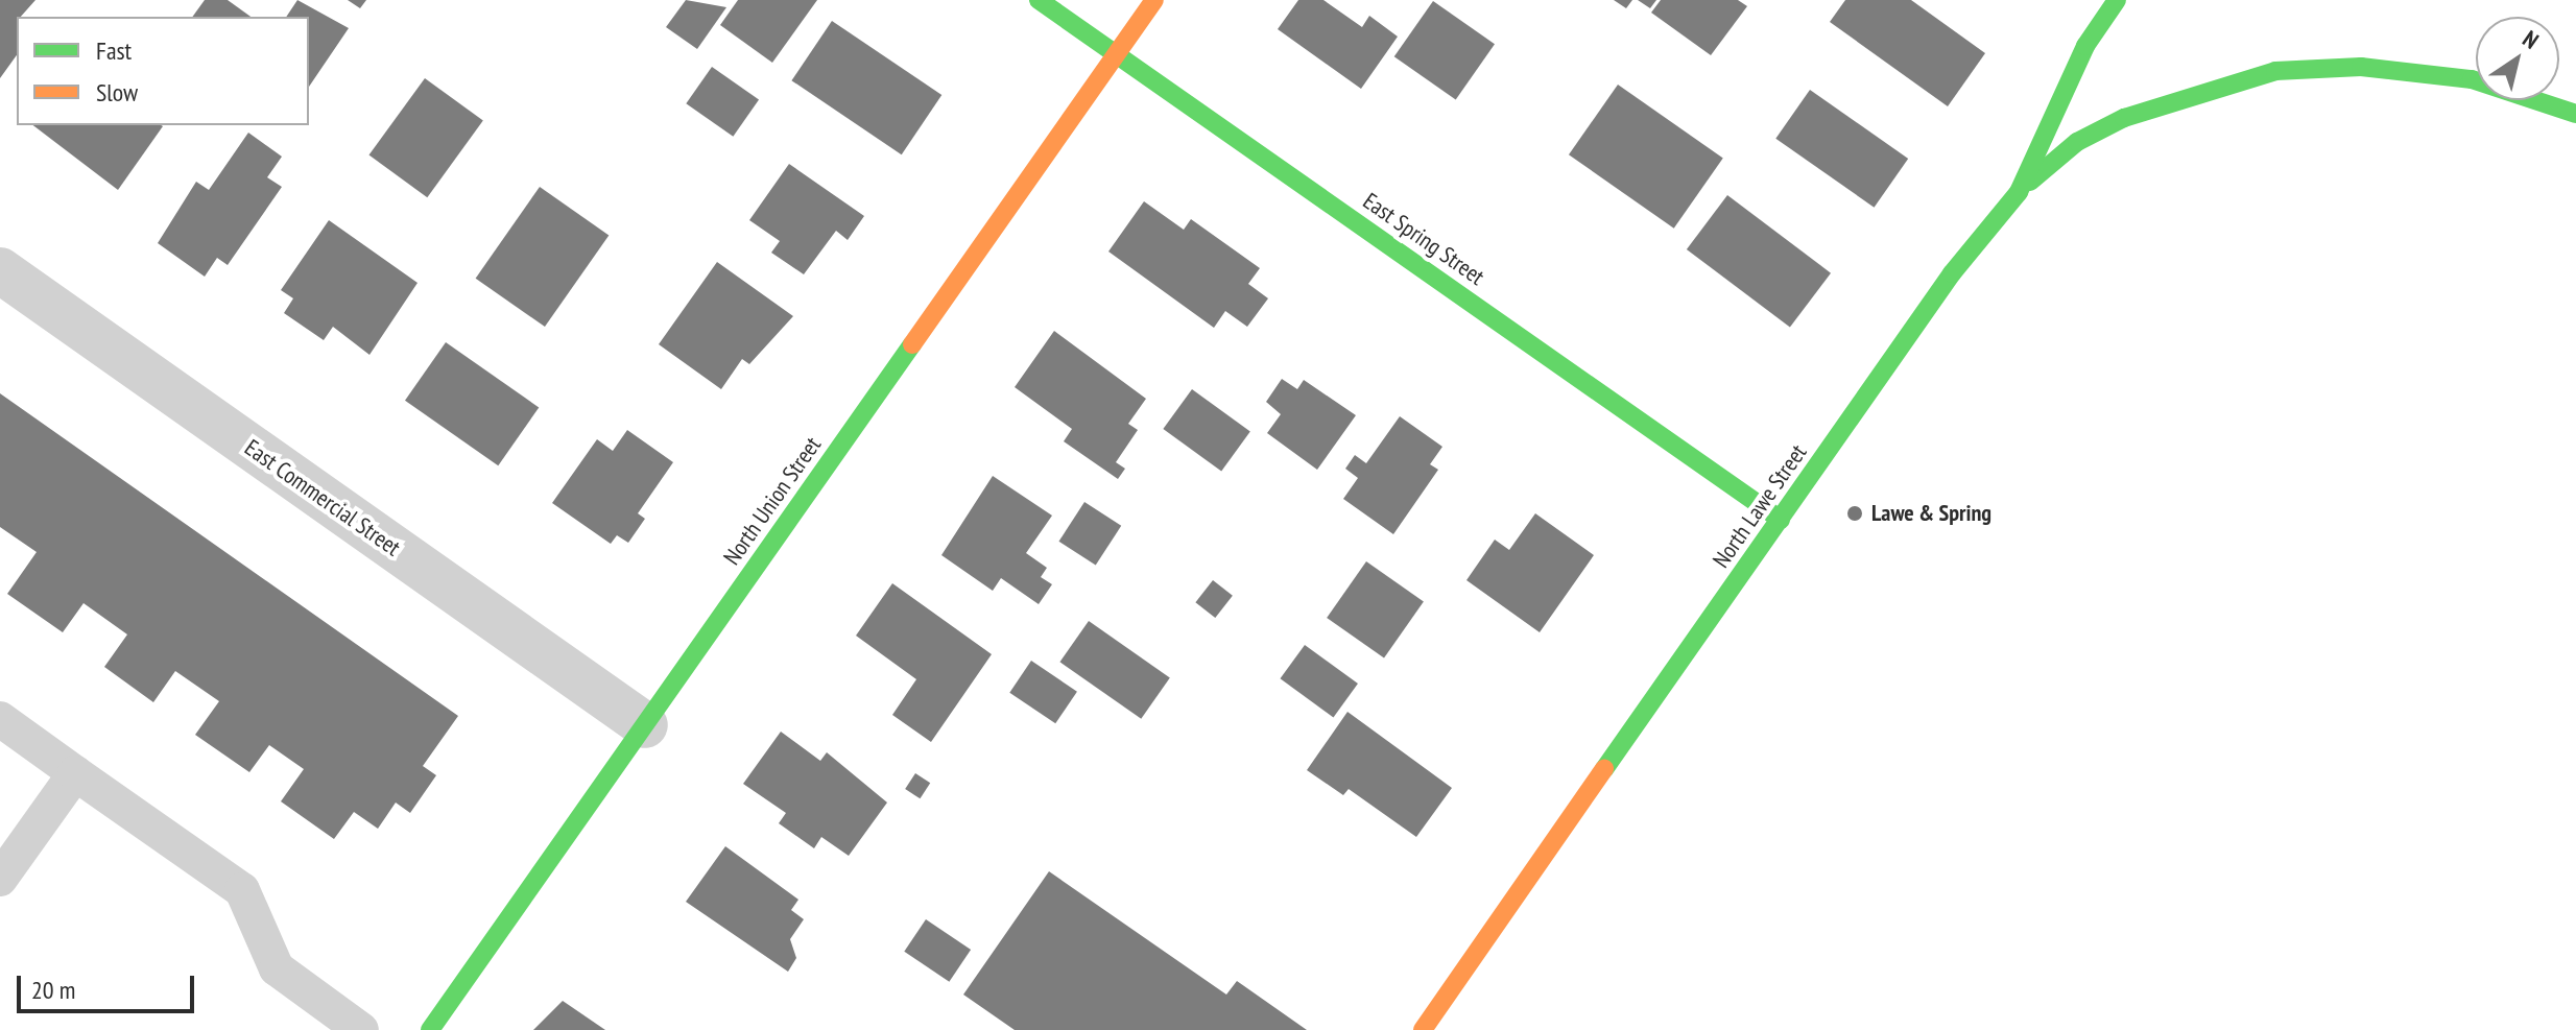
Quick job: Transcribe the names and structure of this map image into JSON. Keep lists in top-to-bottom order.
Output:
{
  "streets": {
    "street": [
      "East Spring Street",
      "East Commercial Street",
      "North Union Street",
      "North Lawe Street"
    ]
  },
  "crossings": [
    ["East Spring Street", "North Union Street"],
    ["East Spring Street", "North Lawe Street"],
    ["East Commercial Street", "North Union Street"]
  ],
  "places": ["Lawe & Spring"],
  "legend": ["Fast", "Slow"],
  "scale_bar": "20 m",
  "north": "top right"
}
